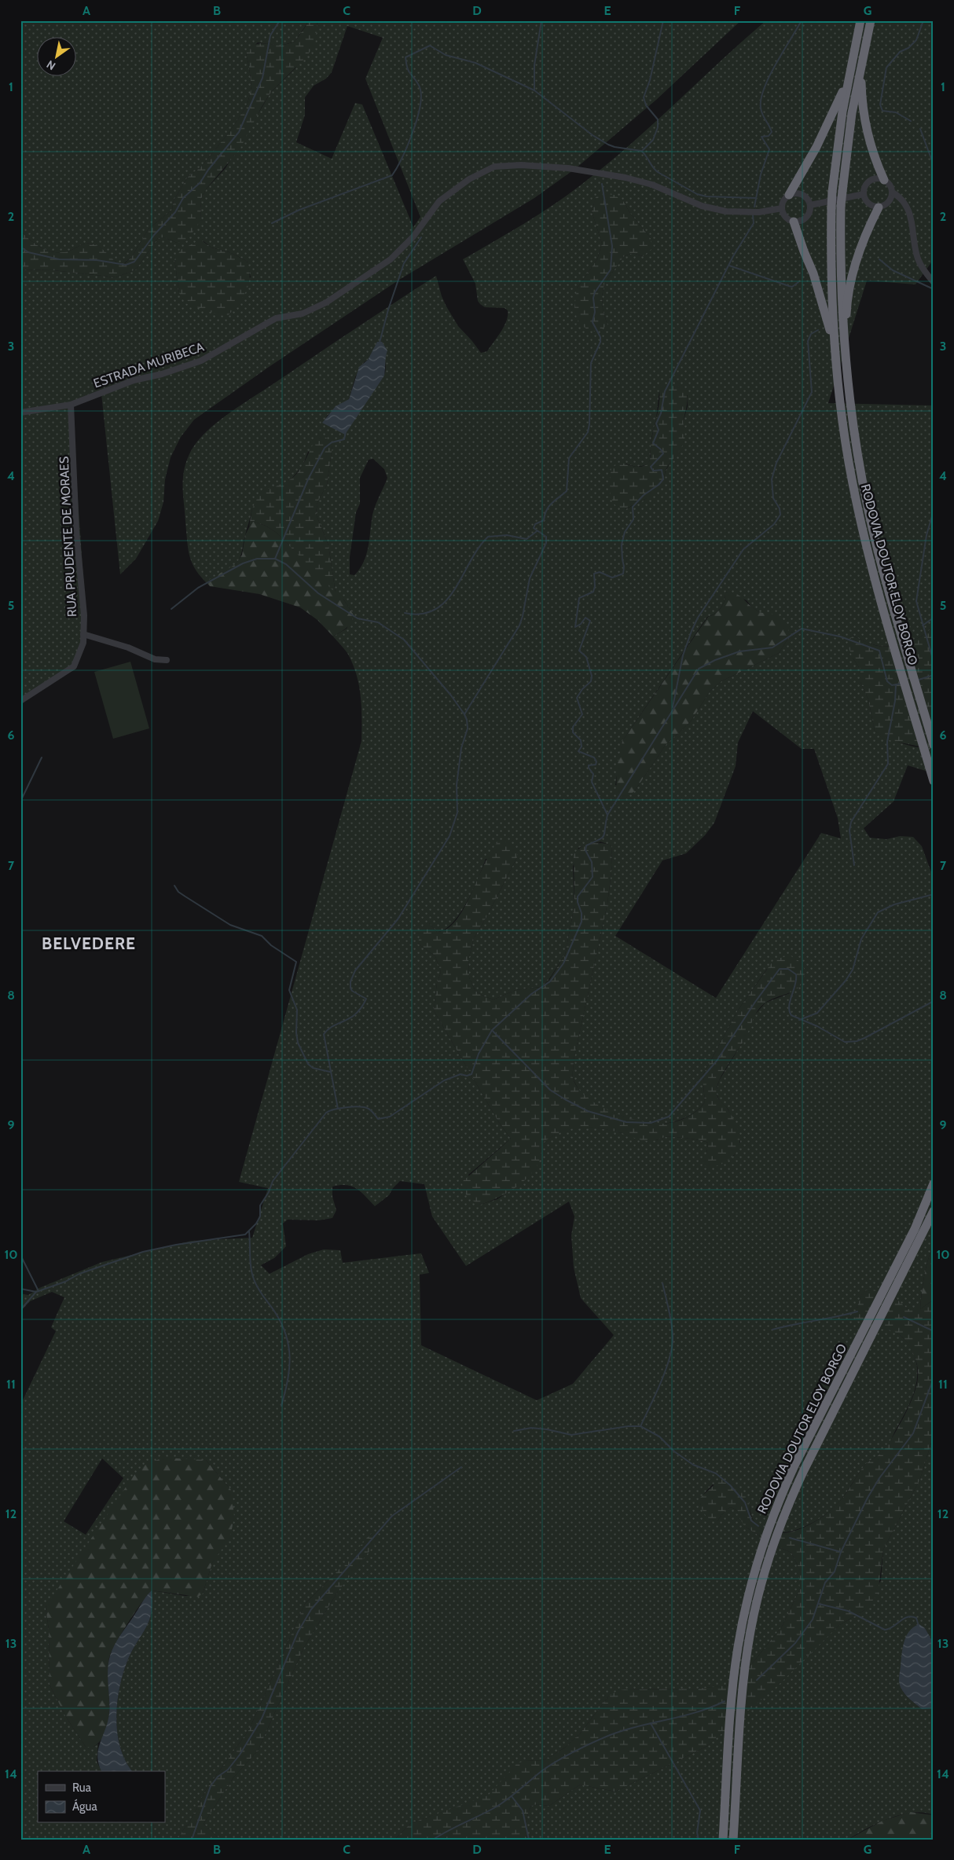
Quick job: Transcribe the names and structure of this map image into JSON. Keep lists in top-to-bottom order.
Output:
{
  "streets": {
    "highway": ["RODOVIA DOUTOR ELOY BORGO"],
    "street": ["ESTRADA MURIBECA", "RUA PRUDENTE DE MORAES"]
  },
  "crossings": [
    ["ESTRADA MURIBECA", "RUA PRUDENTE DE MORAES"]
  ],
  "districts": ["BELVEDERE"],
  "legend": ["Rua", "Água"],
  "north": "bottom left",
  "grid": {
    "columns": [
      "A",
      "B",
      "C",
      "D",
      "E",
      "F",
      "G"
    ],
    "rows": [
      "1",
      "2",
      "3",
      "4",
      "5",
      "6",
      "7",
      "8",
      "9",
      "10",
      "11",
      "12",
      "13",
      "14"
    ]
  }
}
